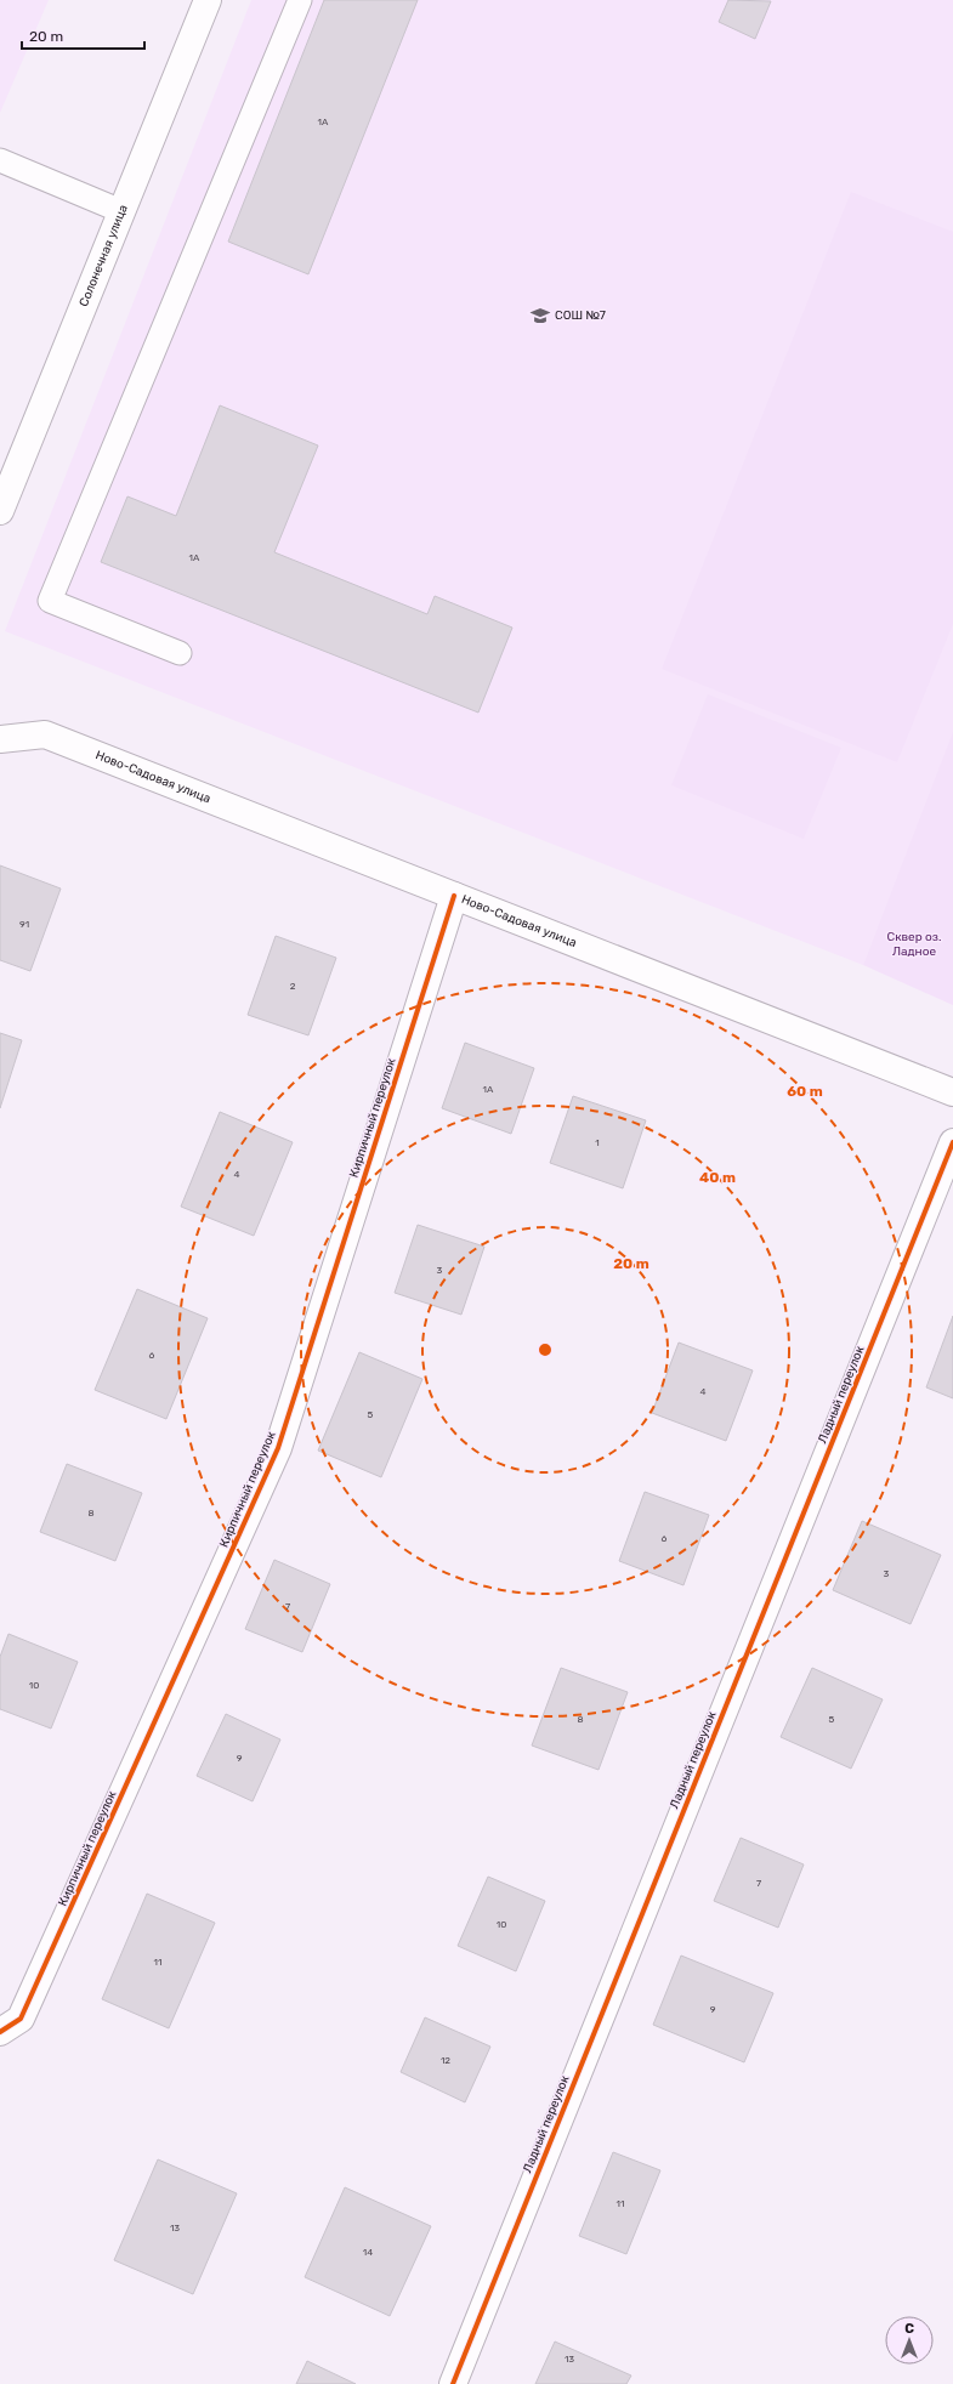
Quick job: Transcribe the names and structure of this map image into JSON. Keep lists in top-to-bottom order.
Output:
{
  "streets": {
    "street": [
      "Солонечная улица",
      "Ново-Садовая улица",
      "Кирпичный переулок",
      "Ладный переулок"
    ]
  },
  "crossings": [
    ["Ново-Садовая улица", "Кирпичный переулок"]
  ],
  "parks": ["Сквер оз. Ладное"],
  "places": {
    "school or university": ["СОШ №7"]
  },
  "house_numbers": [
    "1А",
    "1А",
    "91",
    "2",
    "1А",
    "1",
    "4",
    "3",
    "6",
    "4",
    "5",
    "8",
    "6",
    "3",
    "7",
    "10",
    "8",
    "5",
    "9",
    "7",
    "10",
    "11",
    "9",
    "12",
    "11",
    "13",
    "14",
    "13"
  ],
  "scale_bar": "20 m",
  "north": "top",
  "rings": ["60 m", "40 m", "20 m"]
}
